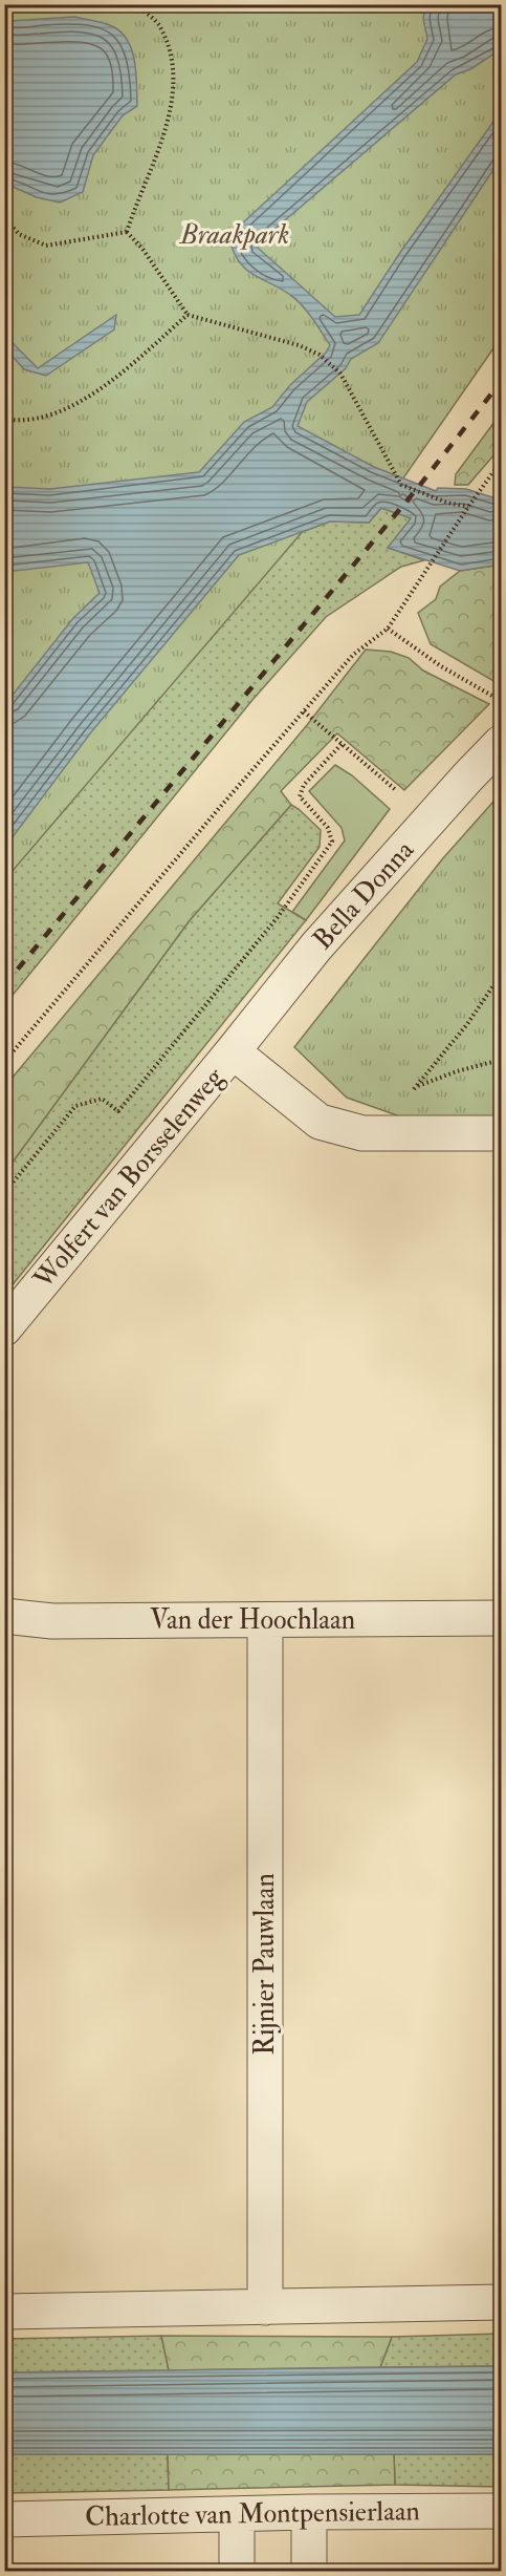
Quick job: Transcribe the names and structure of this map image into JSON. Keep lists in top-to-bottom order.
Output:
{
  "streets": {
    "street": [
      "Bella Donna",
      "Wolfert van Borsselenweg",
      "Van der Hoochlaan",
      "Rijnier Pauwlaan",
      "Charlotte van Montpensierlaan"
    ]
  },
  "crossings": [
    ["Bella Donna", "Wolfert van Borsselenweg"],
    ["Van der Hoochlaan", "Rijnier Pauwlaan"]
  ],
  "parks": ["Braakpark"]
}
